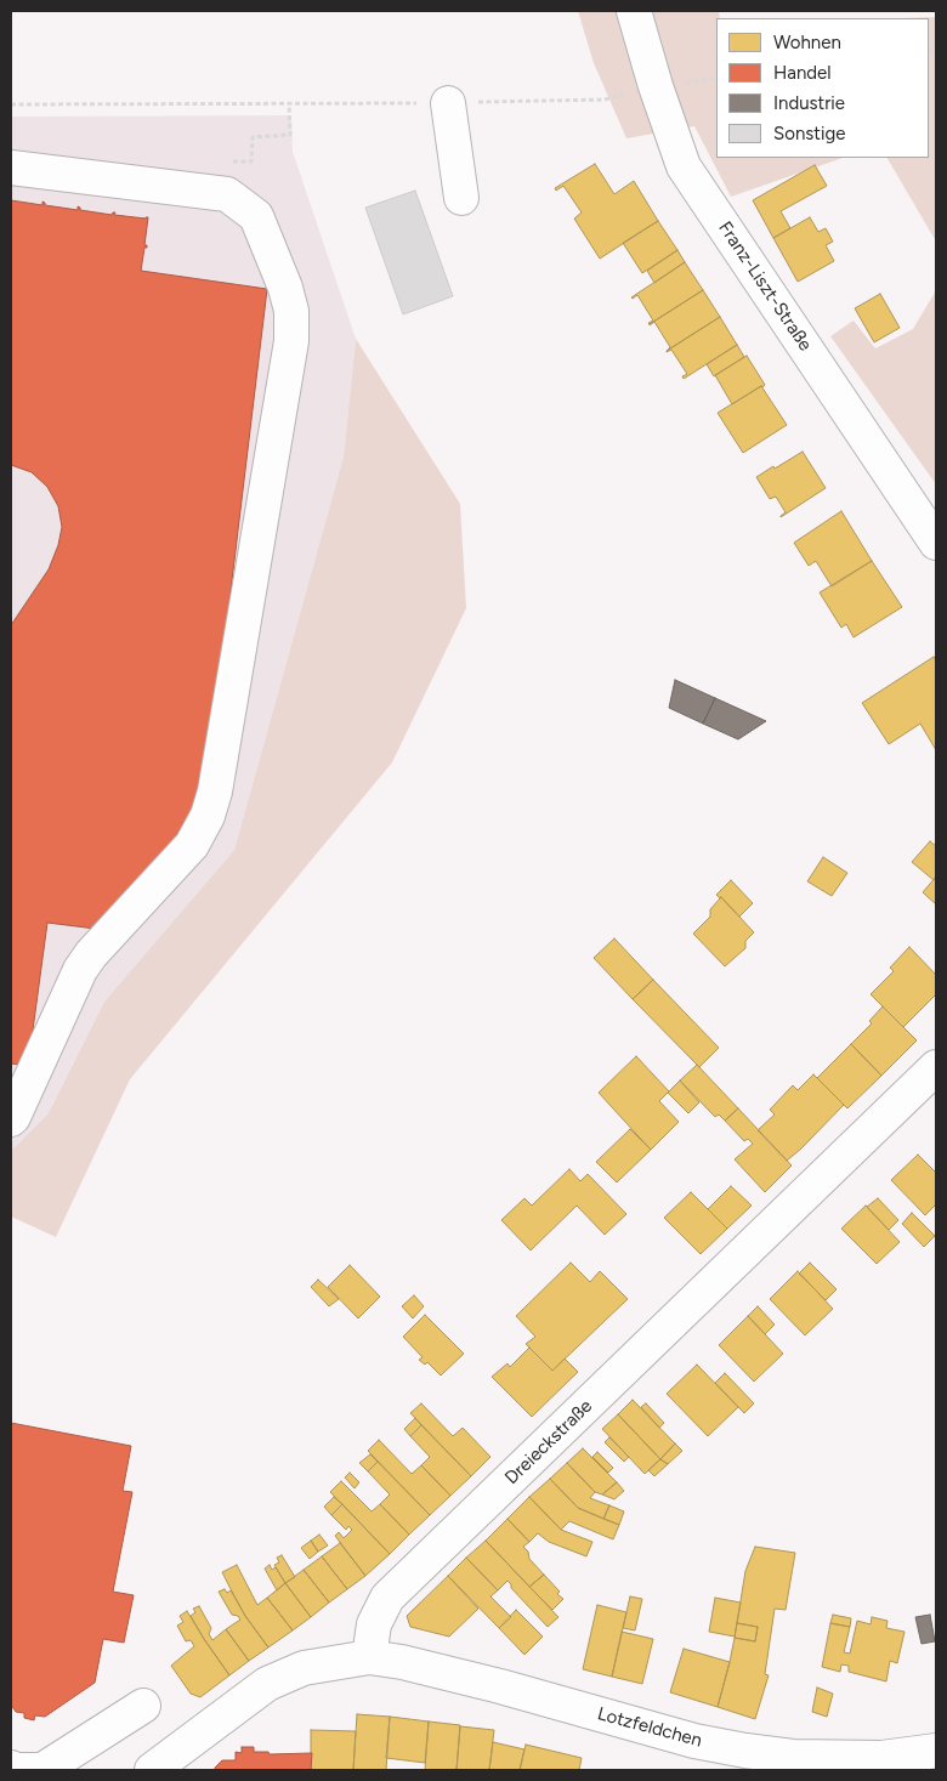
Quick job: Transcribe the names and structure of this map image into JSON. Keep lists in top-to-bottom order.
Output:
{
  "streets": {
    "street": ["Franz-Liszt-Straße", "Dreieckstraße", "Lotzfeldchen"]
  },
  "crossings": [
    ["Dreieckstraße", "Lotzfeldchen"]
  ],
  "legend": [
    "Wohnen",
    "Handel",
    "Industrie",
    "Sonstige"
  ]
}
